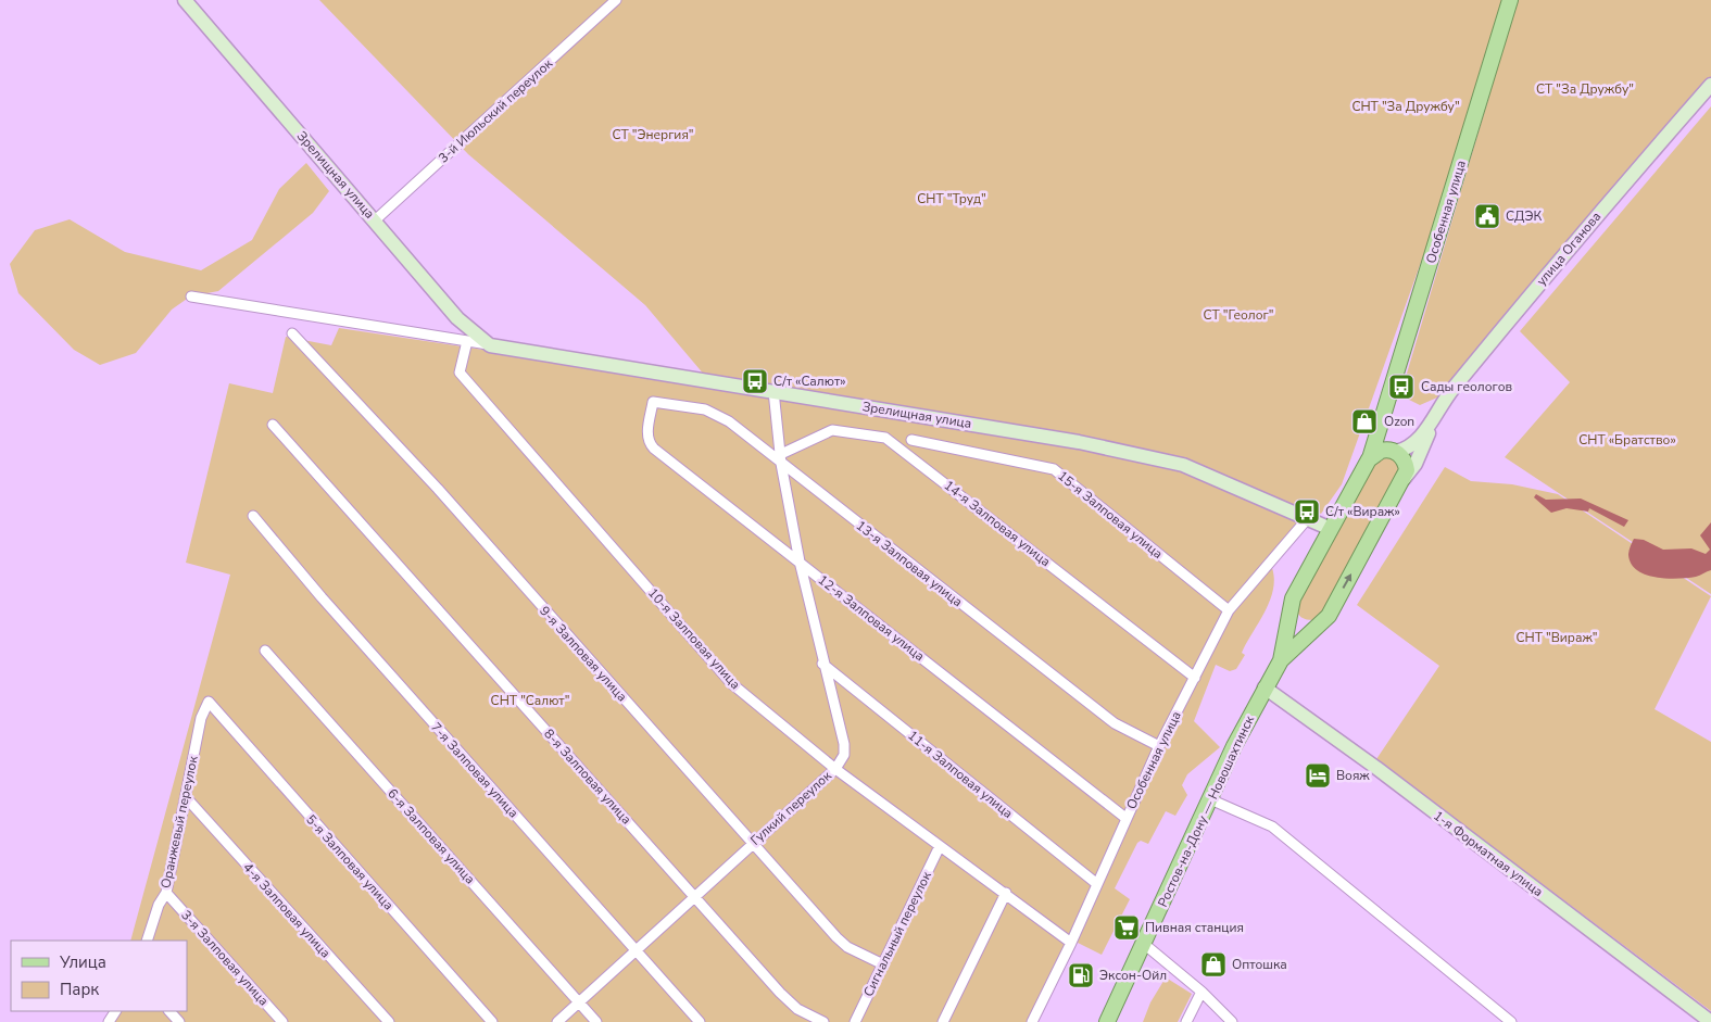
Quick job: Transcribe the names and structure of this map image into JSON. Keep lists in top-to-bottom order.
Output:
{
  "streets": {
    "main road": ["Особенная улица", "Ростов-на-Дону — Новошахтинск"],
    "street": [
      "3-й Июльский переулок",
      "Зрелищная улица",
      "улица Оганова",
      "15-я Залповая улица",
      "14-я Залповая улица",
      "13-я Залповая улица",
      "12-я Залповая улица",
      "10-я Залповая улица",
      "9-я Залповая улица",
      "7-я Залповая улица",
      "11-я Залповая улица",
      "8-я Залповая улица",
      "Гулкий переулок",
      "Оранжевый переулок",
      "6-я Залповая улица",
      "1-я Форматная улица",
      "5-я Залповая улица",
      "4-я Залповая улица",
      "Сигнальный переулок",
      "3-я Залповая улица"
    ]
  },
  "crossings": [
    ["3-й Июльский переулок", "Зрелищная улица"],
    ["Зрелищная улица", "Особенная улица"],
    ["Зрелищная улица", "10-я Залповая улица"],
    ["Зрелищная улица", "Гулкий переулок"],
    ["Особенная улица", "15-я Залповая улица"],
    ["Особенная улица", "14-я Залповая улица"],
    ["Особенная улица", "13-я Залповая улица"],
    ["Особенная улица", "12-я Залповая улица"],
    ["Особенная улица", "10-я Залповая улица"],
    ["Особенная улица", "11-я Залповая улица"],
    ["Особенная улица", "Ростов-на-Дону — Новошахтинск"],
    ["14-я Залповая улица", "13-я Залповая улица"],
    ["14-я Залповая улица", "Гулкий переулок"],
    ["13-я Залповая улица", "12-я Залповая улица"],
    ["13-я Залповая улица", "Гулкий переулок"],
    ["12-я Залповая улица", "Гулкий переулок"],
    ["10-я Залповая улица", "Гулкий переулок"],
    ["10-я Залповая улица", "Сигнальный переулок"],
    ["9-я Залповая улица", "Гулкий переулок"],
    ["9-я Залповая улица", "Сигнальный переулок"],
    ["7-я Залповая улица", "Гулкий переулок"],
    ["11-я Залповая улица", "Гулкий переулок"],
    ["8-я Залповая улица", "Гулкий переулок"],
    ["Гулкий переулок", "6-я Залповая улица"],
    ["Ростов-на-Дону — Новошахтинск", "1-я Форматная улица"],
    ["Оранжевый переулок", "5-я Залповая улица"],
    ["Оранжевый переулок", "4-я Залповая улица"],
    ["Оранжевый переулок", "3-я Залповая улица"]
  ],
  "parks": [
    "СТ \"За Дружбу\"",
    "СНТ \"За Дружбу\"",
    "СТ \"Энергия\"",
    "СНТ \"Труд\"",
    "СТ \"Геолог\"",
    "СНТ «Братство»",
    "СНТ \"Вираж\"",
    "СНТ \"Салют\""
  ],
  "places": {
    "public building": ["СДЭК"],
    "bus stop": ["С/т «Салют»", "Сады геологов", "С/т «Вираж»"],
    "shop": ["Ozon", "Оптошка"],
    "hotel": ["Вояж"],
    "supermarket": ["Пивная станция"],
    "fuel station": ["Эксон-Ойл"]
  },
  "legend": ["Улица", "Парк"]
}
